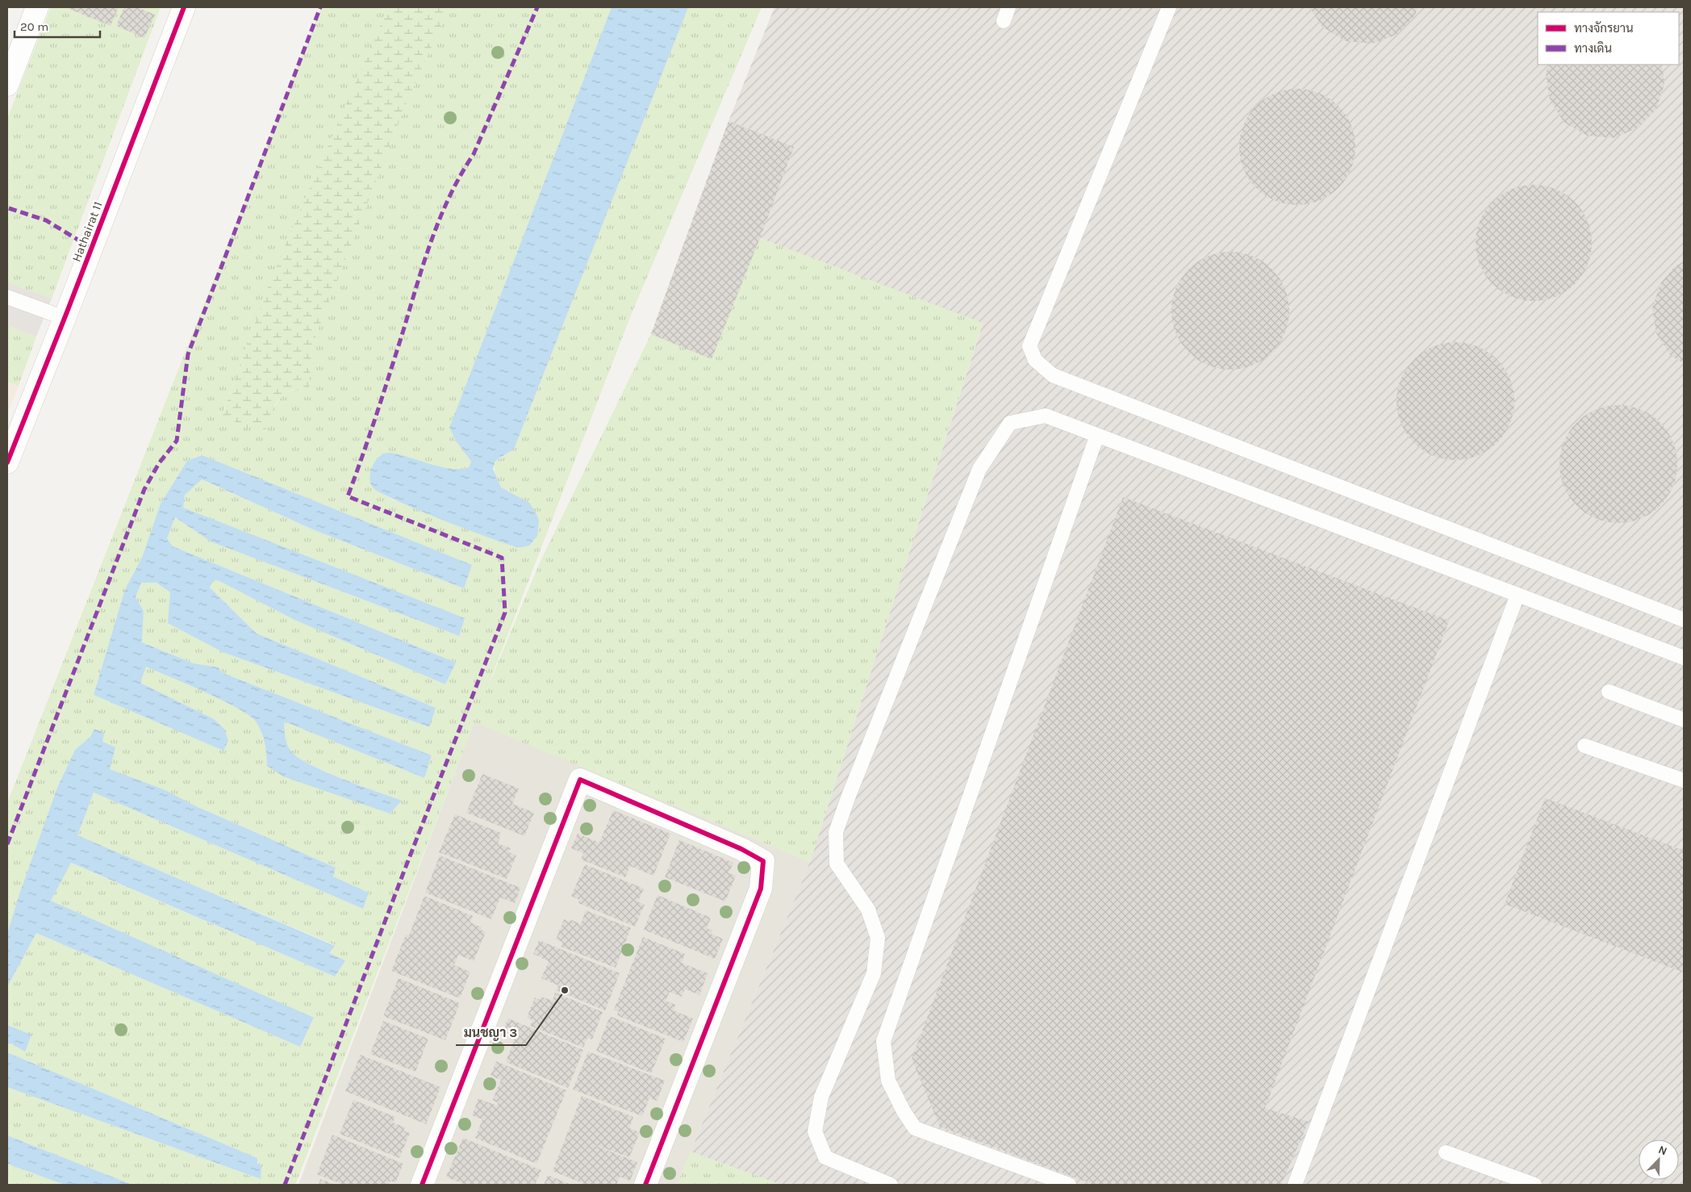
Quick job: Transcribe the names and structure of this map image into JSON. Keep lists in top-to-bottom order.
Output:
{
  "streets": {
    "street": ["Hathairat 11"]
  },
  "places": ["มนชญา 3"],
  "legend": ["ทางจักรยาน", "ทางเดิน"],
  "scale_bar": "20 m",
  "north": "top right"
}
